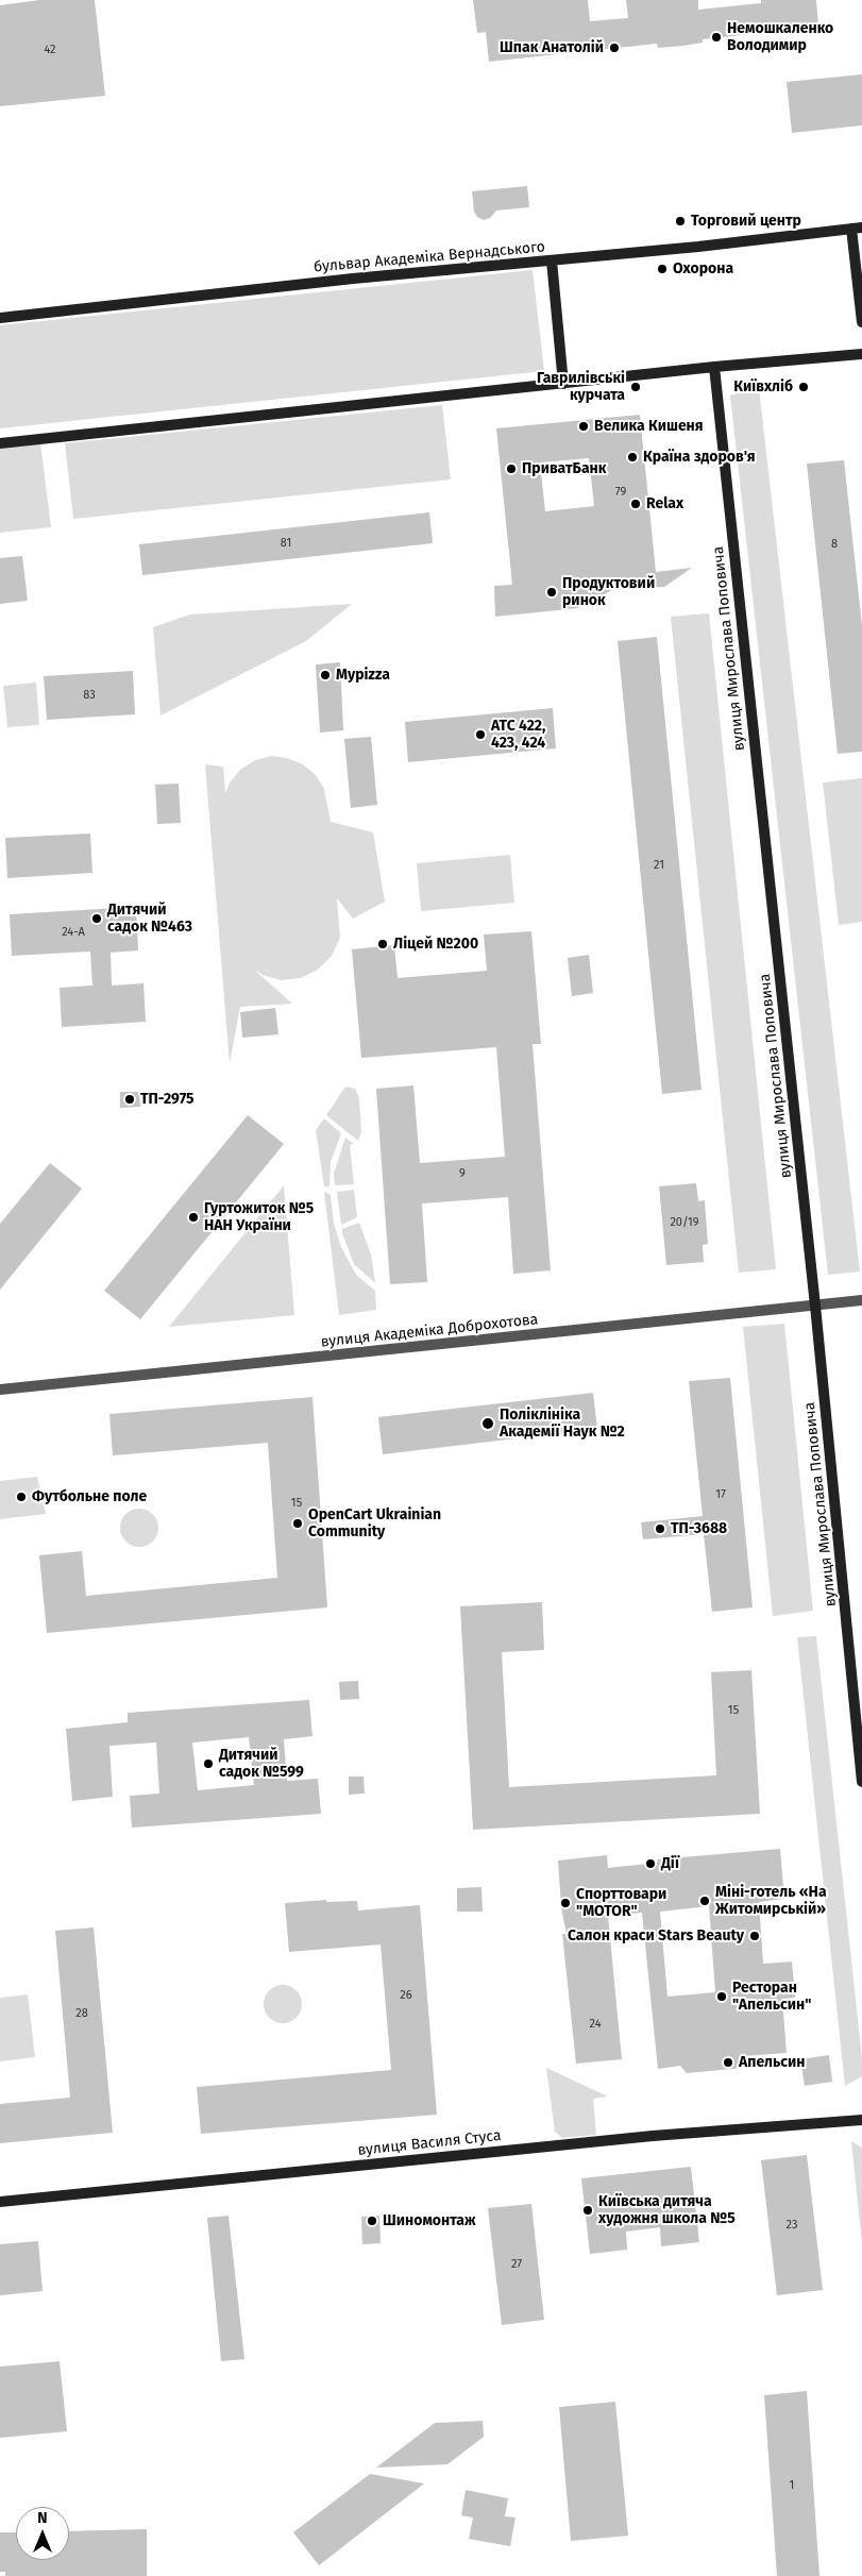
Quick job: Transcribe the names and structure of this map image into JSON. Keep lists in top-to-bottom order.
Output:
{
  "streets": {
    "street": [
      "бульвар Академіка Вернадського",
      "вулиця Мирослава Поповича",
      "вулиця Академіка Доброхотова",
      "вулиця Василя Стуса"
    ]
  },
  "crossings": [
    ["вулиця Мирослава Поповича", "вулиця Академіка Доброхотова"]
  ],
  "places": [
    "Немошкаленко Володимир",
    "Шпак Анатолій",
    "Торговий центр",
    "Охорона",
    "Гаврилівські курчата",
    "Київхліб",
    "Велика Кишеня",
    "Країна здоров'я",
    "ПриватБанк",
    "Relax",
    "Продуктовий ринок",
    "Mypizza",
    "АТС 422, 423, 424",
    "Дитячий садок №463",
    "Ліцей №200",
    "ТП-2975",
    "Гуртожиток №5 НАН України",
    "Поліклініка Академії Наук №2",
    "Футбольне поле",
    "OpenCart Ukrainian Community",
    "ТП-3688",
    "Дитячий садок №599",
    "Дії",
    "Міні-готель «На Житомирській»",
    "Спорттовари \"MOTOR\"",
    "Салон краси Stars Beauty",
    "Ресторан \"Апельсин\"",
    "Апельсин",
    "Київська дитяча художня школа №5",
    "Шиномонтаж"
  ],
  "house_numbers": [
    "42",
    "79",
    "81",
    "8",
    "83",
    "21",
    "24-А",
    "9",
    "20/19",
    "17",
    "15",
    "15",
    "26",
    "28",
    "24",
    "23",
    "27",
    "1"
  ],
  "north": "top"
}
